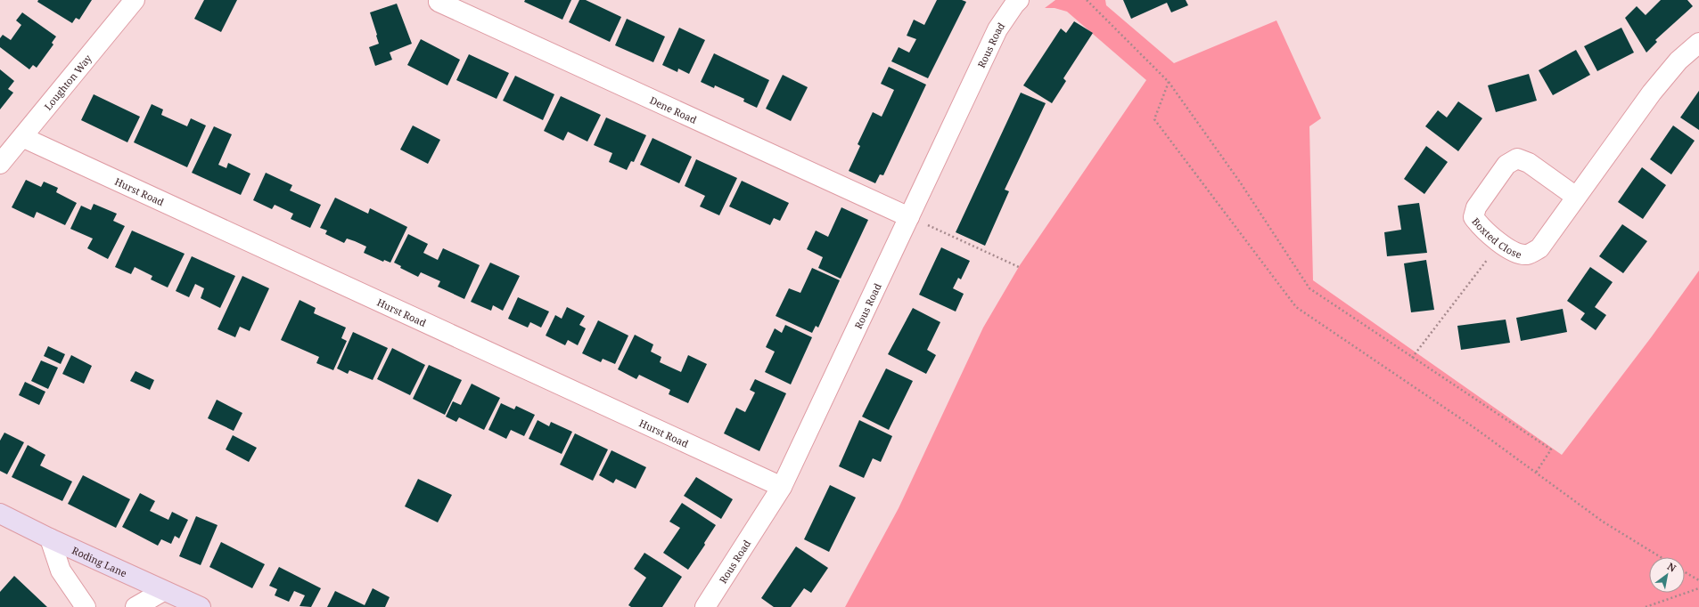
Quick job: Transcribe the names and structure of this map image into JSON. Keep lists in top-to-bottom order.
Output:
{
  "streets": {
    "main road": ["Roding Lane"],
    "street": [
      "Rous Road",
      "Loughton Way",
      "Dene Road",
      "Hurst Road",
      "Boxted Close"
    ]
  },
  "crossings": [
    ["Rous Road", "Dene Road"],
    ["Rous Road", "Hurst Road"],
    ["Loughton Way", "Hurst Road"]
  ],
  "north": "top right"
}
